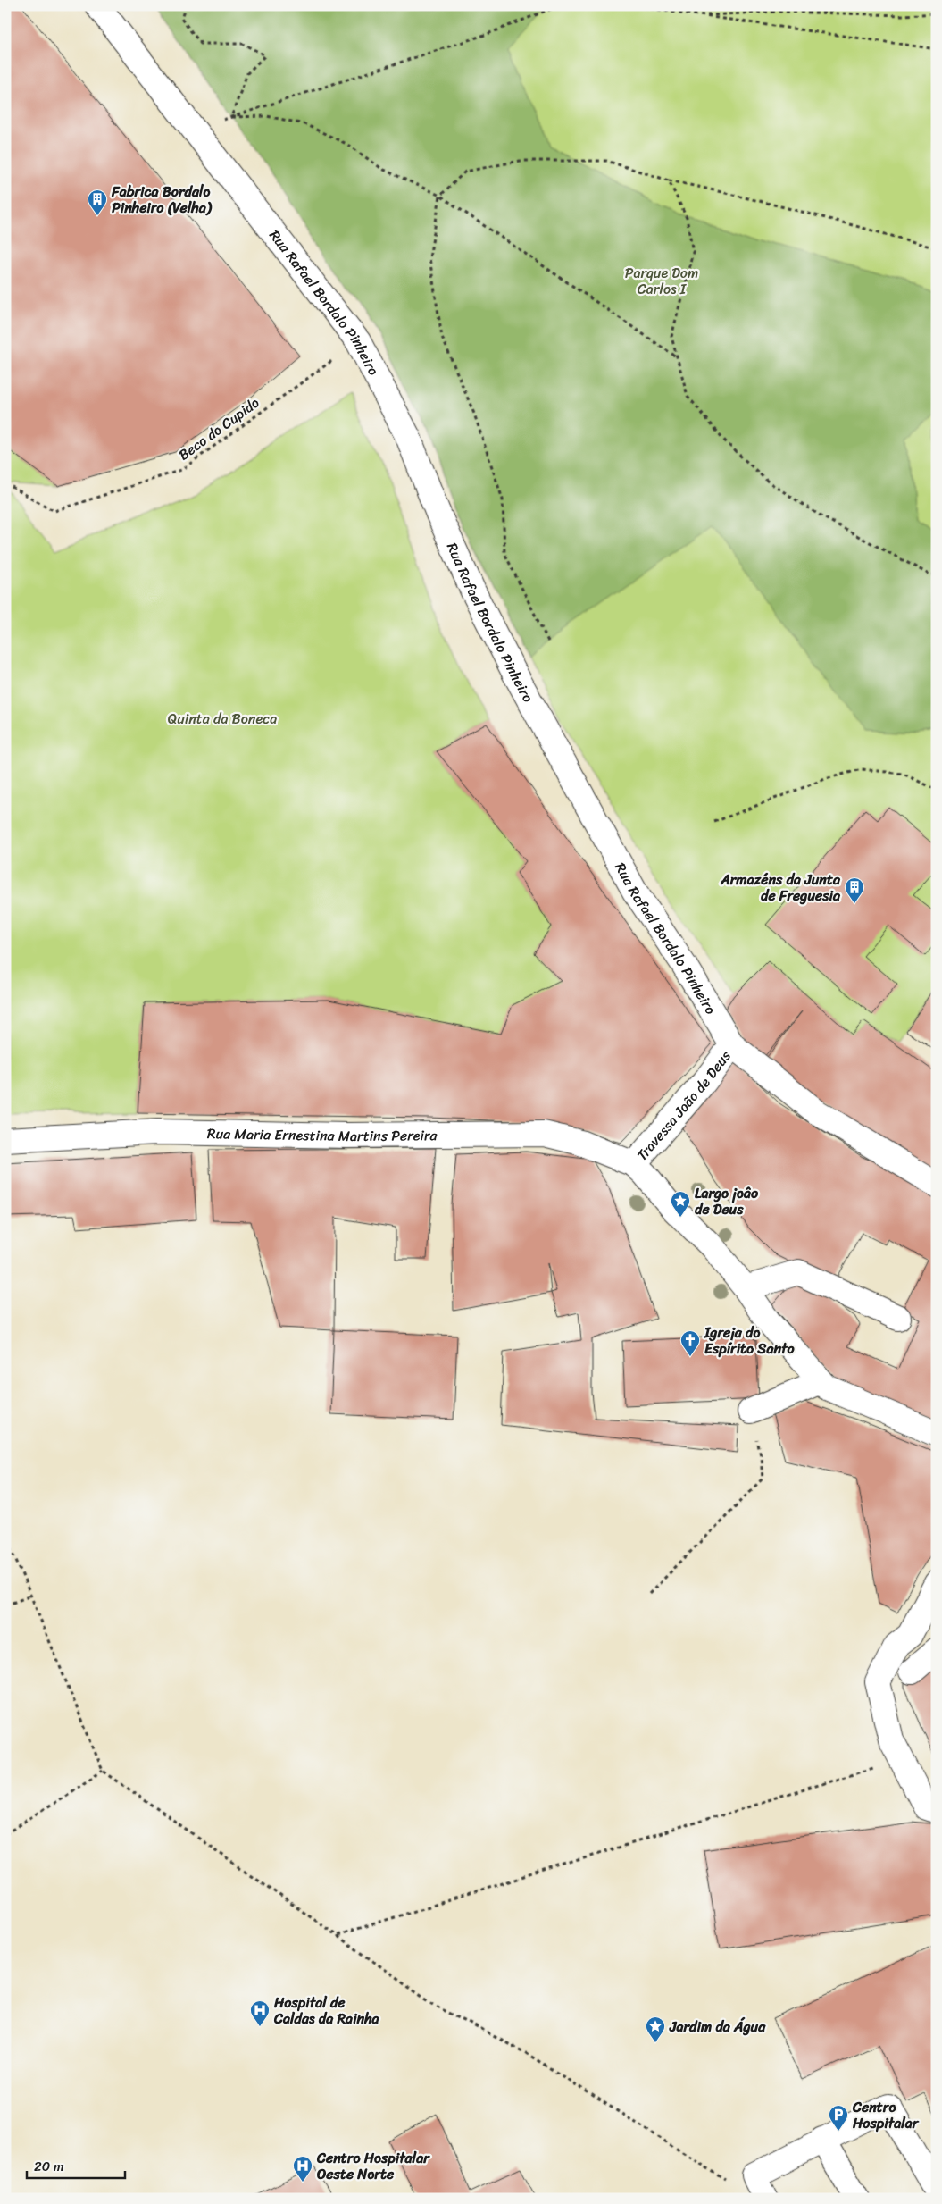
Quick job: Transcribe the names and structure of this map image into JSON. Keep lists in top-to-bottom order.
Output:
{
  "streets": {
    "street": ["Rua Rafael Bordalo Pinheiro", "Travessa João de Deus", "Rua Maria Ernestina Martins Pereira"],
    "path": ["Beco do Cupido"]
  },
  "crossings": [
    ["Rua Rafael Bordalo Pinheiro", "Beco do Cupido"],
    ["Rua Rafael Bordalo Pinheiro", "Travessa João de Deus"],
    ["Travessa João de Deus", "Rua Maria Ernestina Martins Pereira"]
  ],
  "parks": ["Parque Dom Carlos I", "Quinta da Boneca"],
  "places": {
    "building": ["Fabrica Bordalo Pinheiro (Velha)", "Armazéns da Junta de Freguesia"],
    "place": ["Largo joâo de Deus", "Jardim da Água"],
    "church": ["Igreja do Espírito Santo"],
    "hospital": ["Hospital de Caldas da Rainha", "Centro Hospitalar Oeste Norte"],
    "parking": ["Centro Hospitalar"]
  },
  "scale_bar": "20 m"
}
